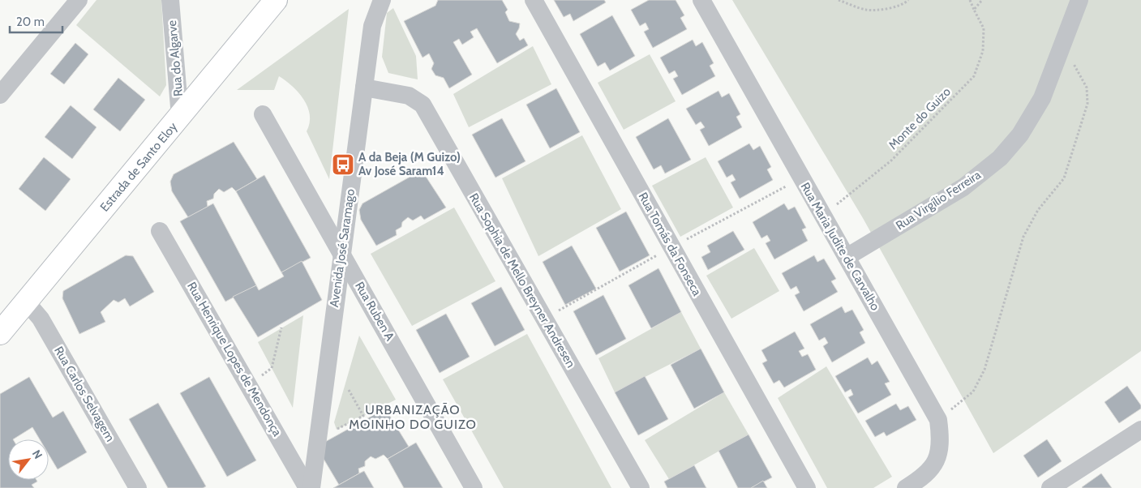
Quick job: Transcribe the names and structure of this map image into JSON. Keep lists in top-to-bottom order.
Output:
{
  "streets": {
    "main road": ["Estrada de Santo Eloy"],
    "street": [
      "Rua do Algarve",
      "Rua Virgílio Ferreira",
      "Rua Tomás da Fonseca",
      "Rua Maria Judite de Carvalho",
      "Avenida José Saramago",
      "Rua Sophia de Mello Breyner Andresen",
      "Rua Ruben A",
      "Rua Henrique Lopes de Mendonça",
      "Rua Carlos Selvagem"
    ],
    "path": ["Monte do Guizo"]
  },
  "crossings": [
    ["Rua do Algarve", "Estrada de Santo Eloy"],
    ["Monte do Guizo", "Rua Maria Judite de Carvalho"],
    ["Estrada de Santo Eloy", "Rua Carlos Selvagem"],
    ["Rua Virgílio Ferreira", "Rua Maria Judite de Carvalho"],
    ["Avenida José Saramago", "Rua Sophia de Mello Breyner Andresen"],
    ["Avenida José Saramago", "Rua Ruben A"]
  ],
  "districts": ["URBANIZAÇÃO MOINHO DO GUIZO"],
  "places": {
    "bus stop": ["A da Beja (M Guizo) Av José Saram14"]
  },
  "scale_bar": "20 m",
  "north": "top right"
}
